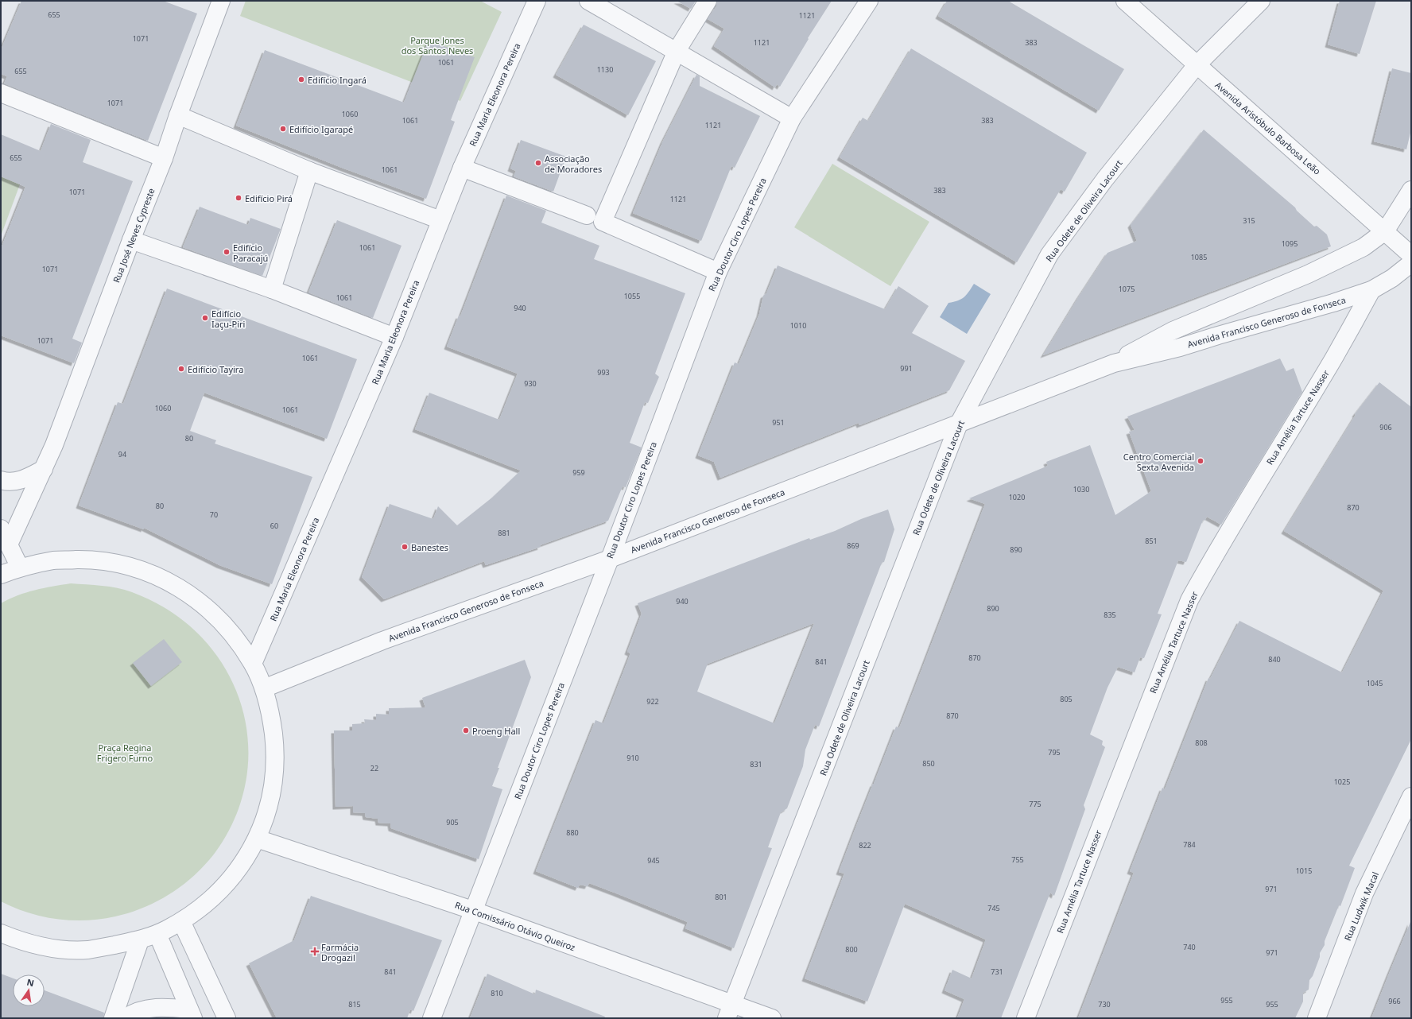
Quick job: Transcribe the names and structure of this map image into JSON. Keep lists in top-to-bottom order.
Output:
{
  "streets": {
    "street": [
      "Rua Maria Eleonora Pereira",
      "Avenida Aristóbulo Barbosa Leão",
      "Rua Odete de Oliveira Lacourt",
      "Rua Doutor Ciro Lopes Pereira",
      "Rua José Neves Cypreste",
      "Avenida Francisco Generoso de Fonseca",
      "Rua Amélia Tartuce Nasser",
      "Rua Ludwik Macal",
      "Rua Comissário Otávio Queiroz"
    ]
  },
  "crossings": [
    ["Avenida Aristóbulo Barbosa Leão", "Rua Odete de Oliveira Lacourt"],
    ["Avenida Aristóbulo Barbosa Leão", "Avenida Francisco Generoso de Fonseca"],
    ["Rua Odete de Oliveira Lacourt", "Avenida Francisco Generoso de Fonseca"],
    ["Rua Odete de Oliveira Lacourt", "Rua Comissário Otávio Queiroz"],
    ["Rua Doutor Ciro Lopes Pereira", "Avenida Francisco Generoso de Fonseca"],
    ["Rua Doutor Ciro Lopes Pereira", "Rua Comissário Otávio Queiroz"],
    ["Avenida Francisco Generoso de Fonseca", "Rua Amélia Tartuce Nasser"]
  ],
  "parks": ["Parque Jones dos Santos Neves", "Praça Regina Frigero Furno"],
  "places": {
    "other": [
      "Edifício Ingará",
      "Edifício Igarapé",
      "Associação de Moradores",
      "Edifício Pirá",
      "Edifício Paracajú",
      "Edifício Iaçu-Piri",
      "Edifício Tayira",
      "Centro Comercial Sexta Avenida",
      "Banestes",
      "Proeng Hall"
    ],
    "health": ["Farmácia Drogazil"]
  },
  "house_numbers": [
    "655",
    "1121",
    "1071",
    "1121",
    "383",
    "1061",
    "1130",
    "655",
    "1071",
    "1060",
    "1061",
    "383",
    "1121",
    "655",
    "1061",
    "383",
    "1071",
    "1121",
    "315",
    "1095",
    "1061",
    "1085",
    "1071",
    "1075",
    "1055",
    "1061",
    "940",
    "1010",
    "1071",
    "1061",
    "991",
    "993",
    "930",
    "1060",
    "1061",
    "951",
    "906",
    "80",
    "94",
    "959",
    "1030",
    "1020",
    "80",
    "870",
    "70",
    "60",
    "881",
    "851",
    "869",
    "890",
    "940",
    "890",
    "835",
    "870",
    "840",
    "841",
    "1045",
    "805",
    "922",
    "870",
    "808",
    "795",
    "910",
    "850",
    "831",
    "22",
    "1025",
    "775",
    "905",
    "880",
    "784",
    "822",
    "755",
    "945",
    "1015",
    "971",
    "801",
    "745",
    "740",
    "800",
    "971",
    "841",
    "731",
    "810",
    "955",
    "966",
    "815",
    "730",
    "955"
  ],
  "north": "top"
}
